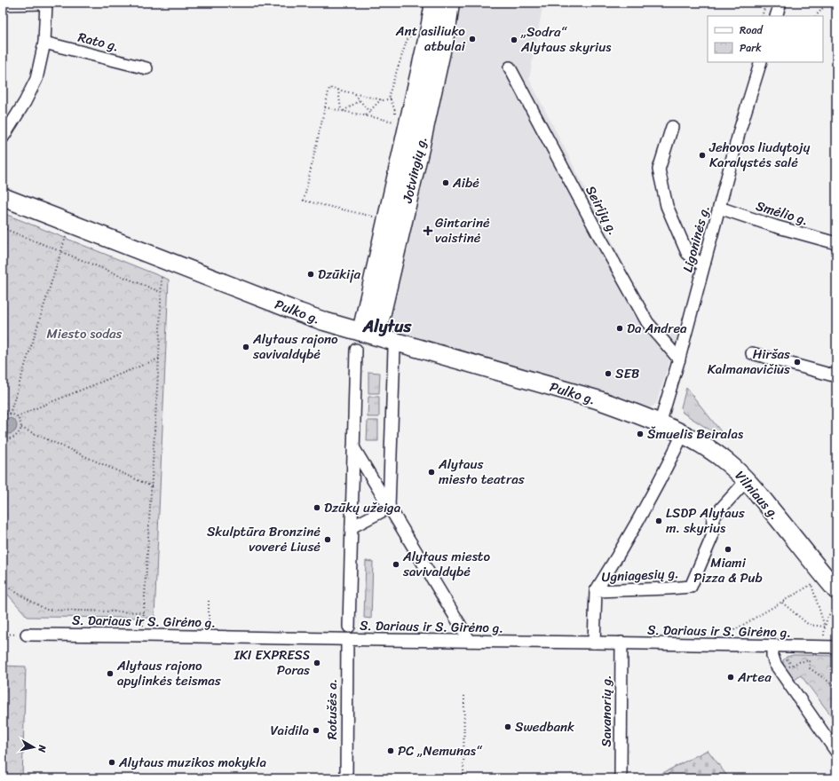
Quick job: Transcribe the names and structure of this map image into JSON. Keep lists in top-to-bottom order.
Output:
{
  "streets": {
    "main road": ["Jotvingių g.", "Pulko g.", "Vilniaus g."],
    "street": [
      "Rato g.",
      "Seirijų g.",
      "Smėlio g.",
      "Ligoninės g.",
      "Ugniagesių g.",
      "S. Dariaus ir S. Girėno g.",
      "Rotušės a.",
      "Savanorių g."
    ]
  },
  "crossings": [
    ["Jotvingių g.", "Pulko g."],
    ["Seirijų g.", "Ligoninės g."],
    ["Smėlio g.", "Ligoninės g."],
    ["Ligoninės g.", "Pulko g."],
    ["Ligoninės g.", "Vilniaus g."],
    ["Pulko g.", "Vilniaus g."],
    ["Vilniaus g.", "Ugniagesių g."],
    ["Ugniagesių g.", "S. Dariaus ir S. Girėno g."],
    ["S. Dariaus ir S. Girėno g.", "Rotušės a."],
    ["S. Dariaus ir S. Girėno g.", "Savanorių g."]
  ],
  "districts": ["Alytus"],
  "parks": ["Miesto sodas"],
  "places": {
    "other": [
      "Ant asiliuko atbulai",
      "„Sodra“ Alytaus skyrius",
      "Jehovos liudytojų Karalystės salė",
      "Aibė",
      "Dzūkija",
      "Da Andrea",
      "Alytaus rajono savivaldybė",
      "Hiršas Kalmanavičius",
      "SEB",
      "Šmuelis Beiralas",
      "Alytaus miesto teatras",
      "Dzūkų užeiga",
      "LSDP Alytaus m. skyrius",
      "Skulptūra Bronzinė voverė Liusė",
      "Miami Pizza & Pub",
      "Alytaus miesto savivaldybė",
      "IKI EXPRESS Poras",
      "Alytaus rajono apylinkės teismas",
      "Artea",
      "Swedbank",
      "Vaidila",
      "PC „Nemunas“",
      "Alytaus muzikos mokykla"
    ],
    "health": ["Gintarinė vaistinė"]
  },
  "legend": ["Road", "Park"],
  "north": "right"
}
